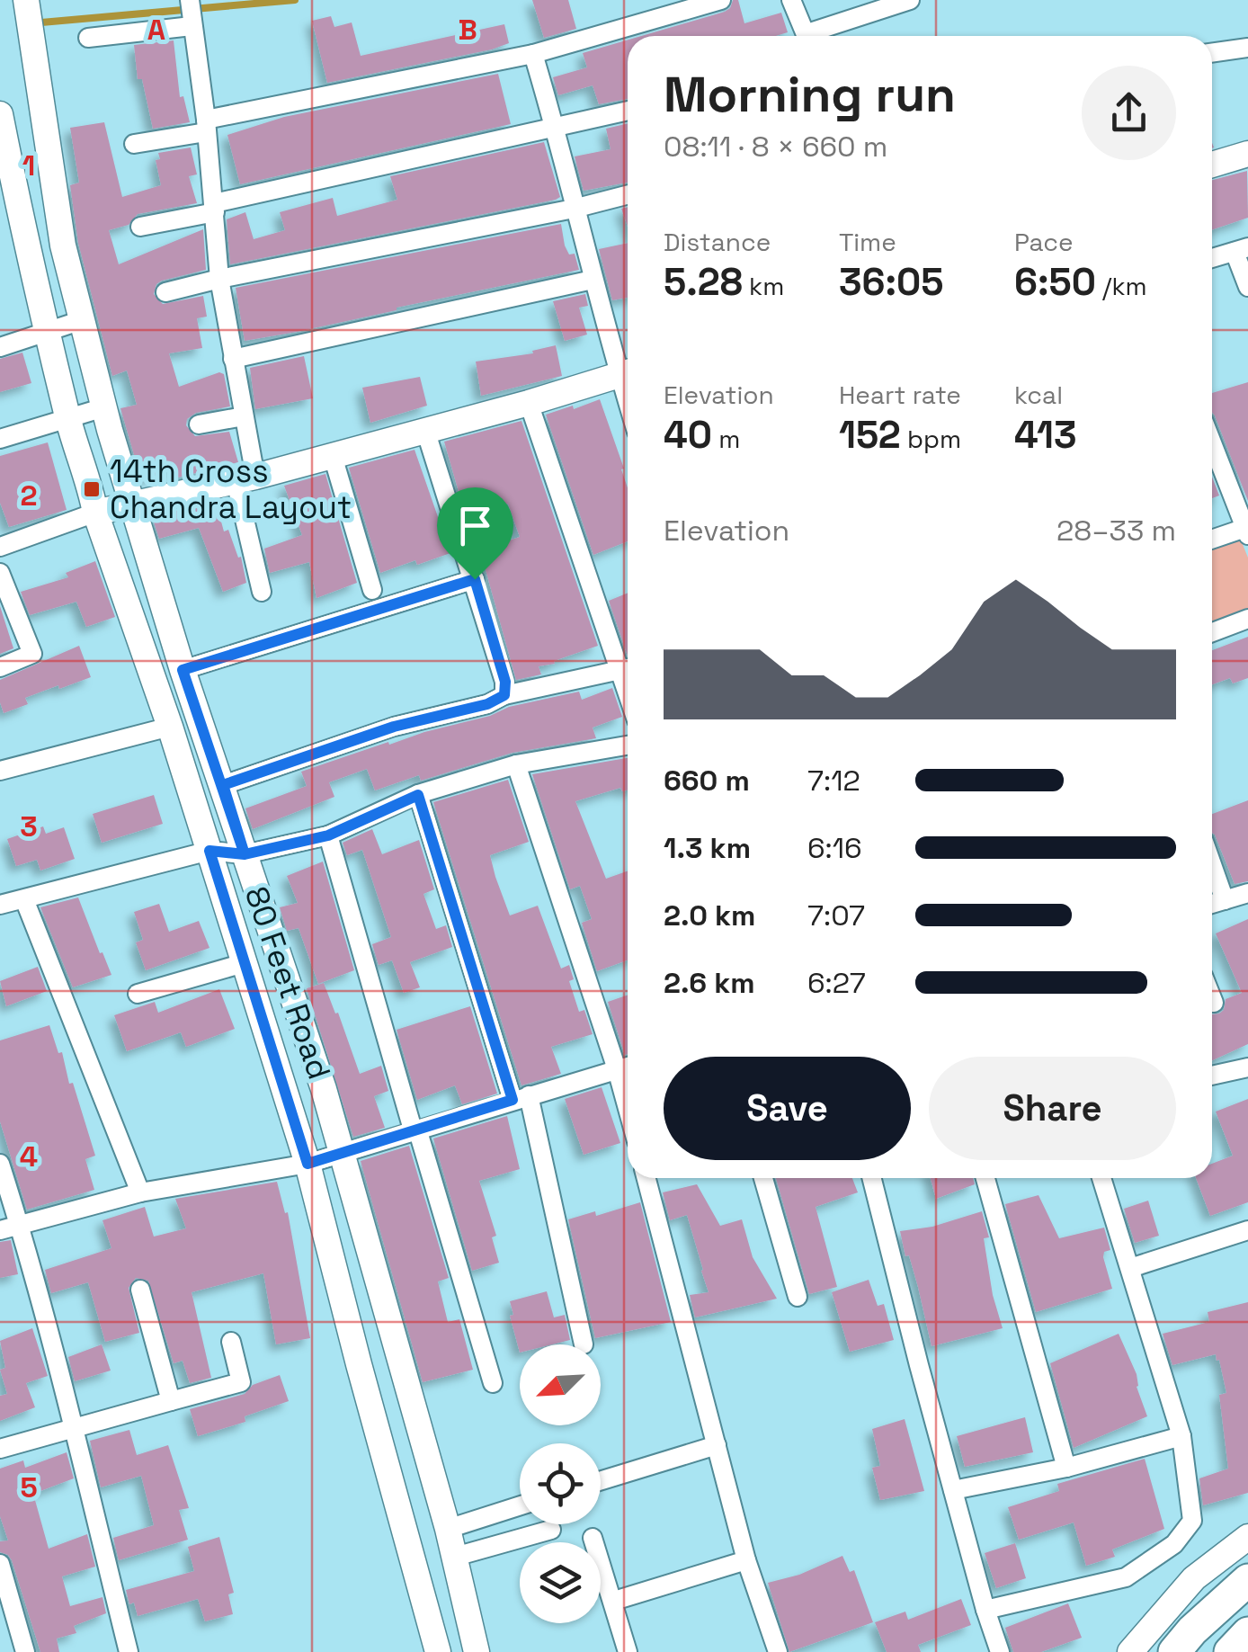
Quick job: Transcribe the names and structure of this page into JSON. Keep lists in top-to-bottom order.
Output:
{
  "streets": {
    "main road": ["80 Feet Road"]
  },
  "places": {
    "transit": ["14th Cross Chandra Layout"]
  },
  "north": "bottom left",
  "page": {
    "heading": ["Morning run", "08:11 · 8 × 660 m"],
    "stats": [
      ["Distance", "5.28 km"],
      ["Time", "36:05"],
      ["Pace", "6:50 /km"],
      ["Elevation", "40 m"],
      ["Heart rate", "152 bpm"],
      ["kcal", "413"]
    ],
    "chart": ["Elevation", "28–33 m"],
    "list": [
      {
        "name": "660 m",
        "note": "7:12"
      },
      {
        "name": "1.3 km",
        "note": "6:16"
      },
      {
        "name": "2.0 km",
        "note": "7:07"
      },
      {
        "name": "2.6 km",
        "note": "6:27"
      }
    ],
    "buttons": ["Save", "Share"]
  },
  "grid": {
    "columns": ["A", "B"],
    "rows": [
      "1",
      "2",
      "3",
      "4",
      "5"
    ]
  }
}
